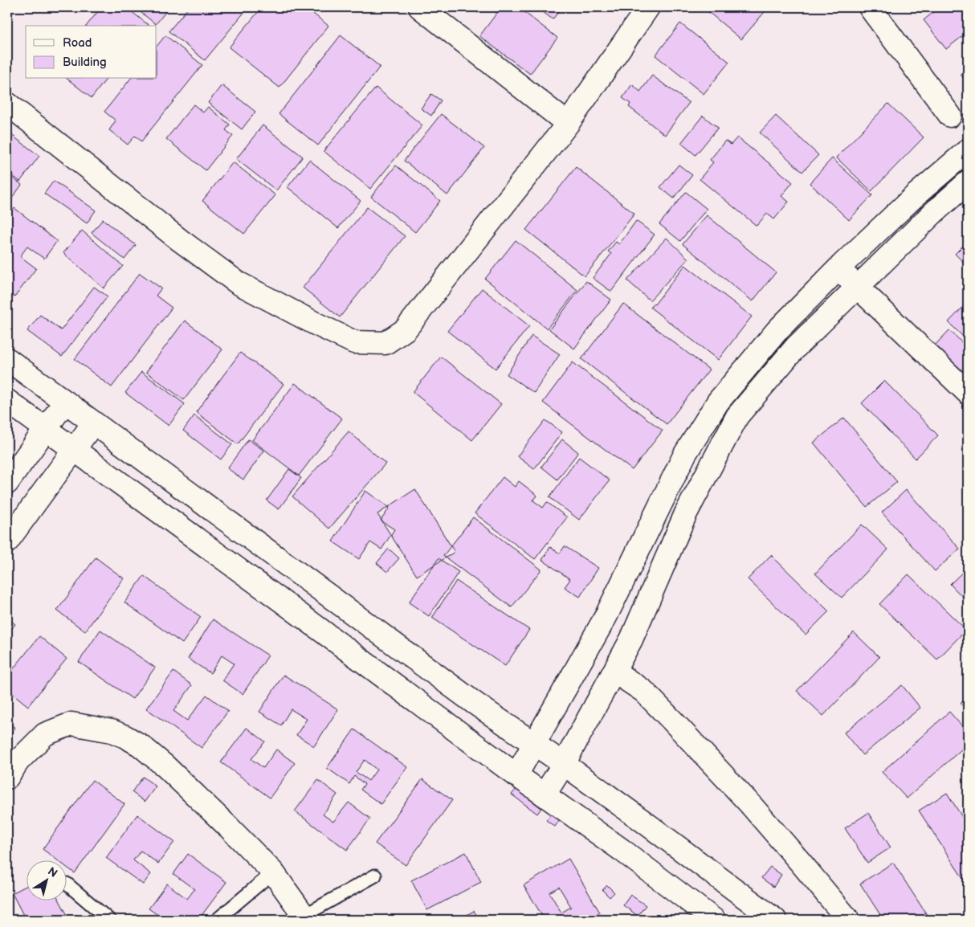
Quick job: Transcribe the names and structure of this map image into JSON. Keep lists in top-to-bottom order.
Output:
{
  "legend": ["Road", "Building"],
  "north": "top right"
}
